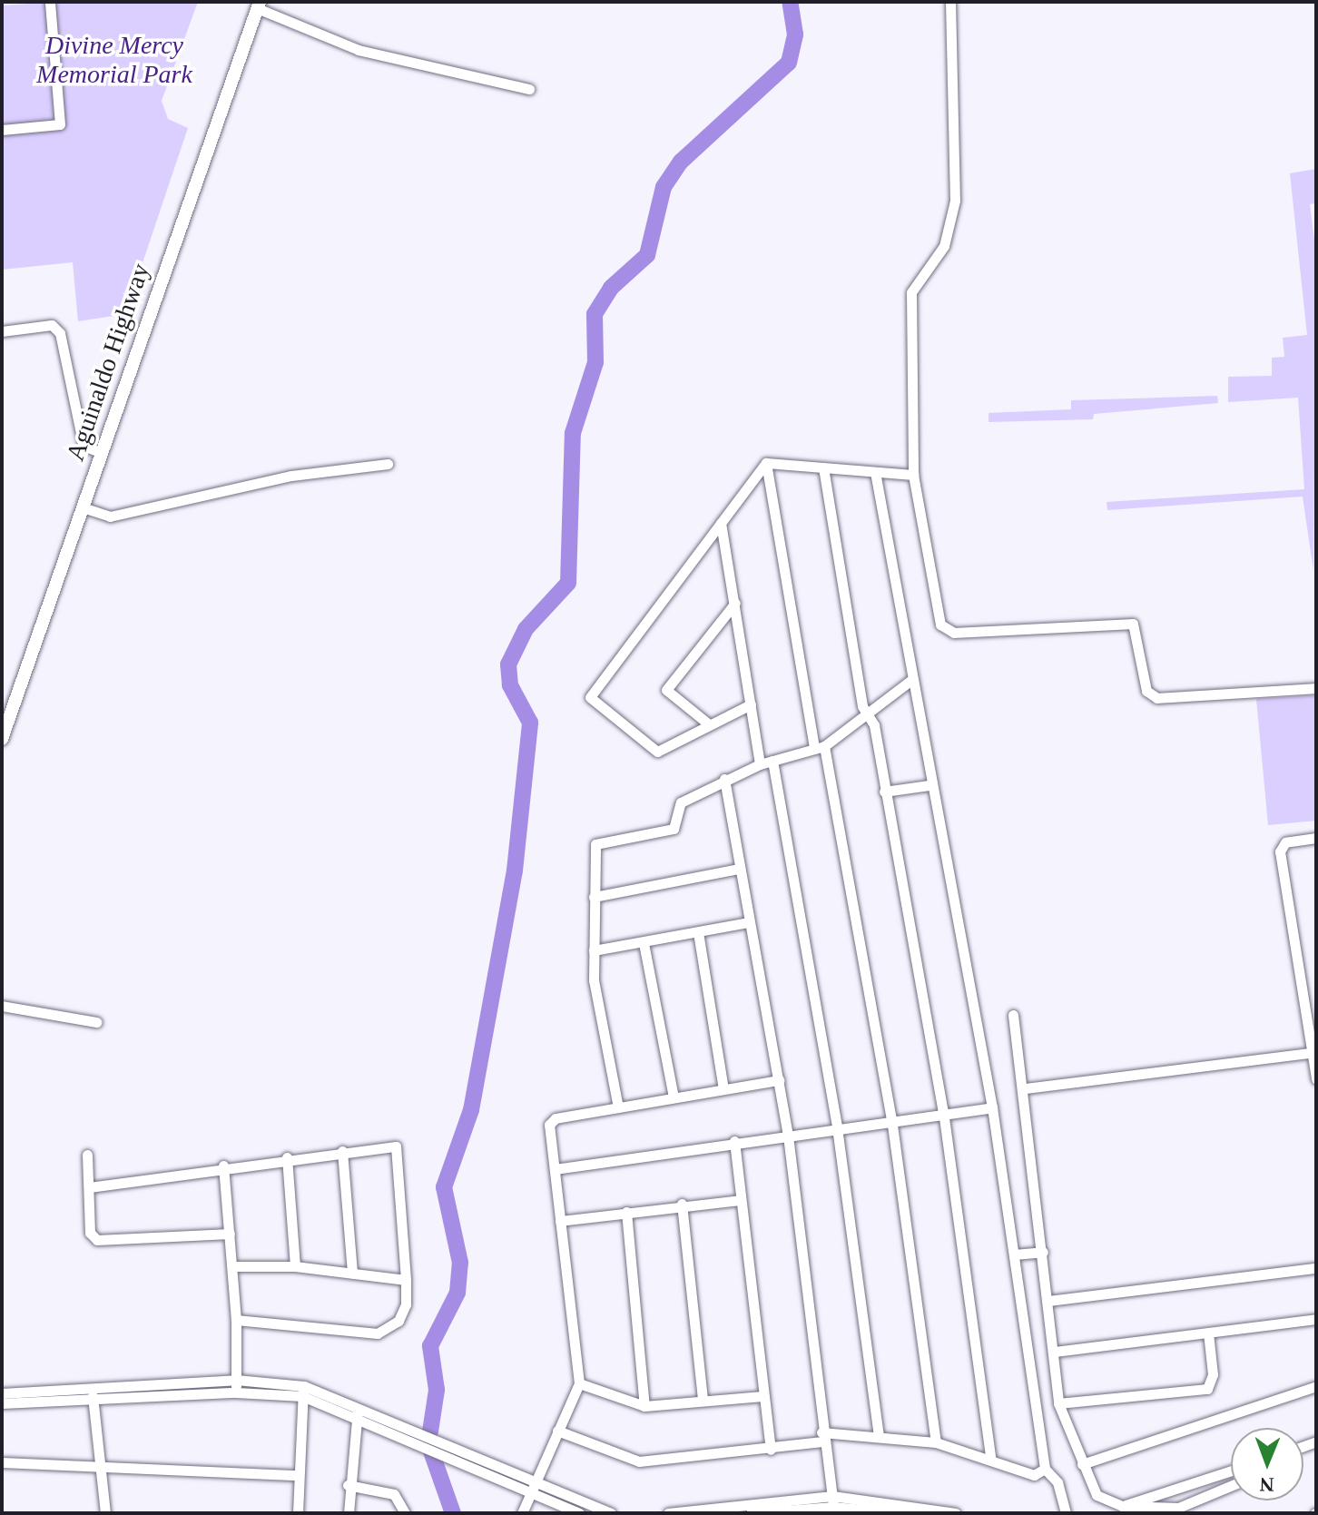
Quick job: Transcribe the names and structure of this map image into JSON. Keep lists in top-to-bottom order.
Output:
{
  "streets": {
    "main road": ["Aguinaldo Highway"]
  },
  "parks": ["Divine Mercy Memorial Park"],
  "north": "bottom"
}
